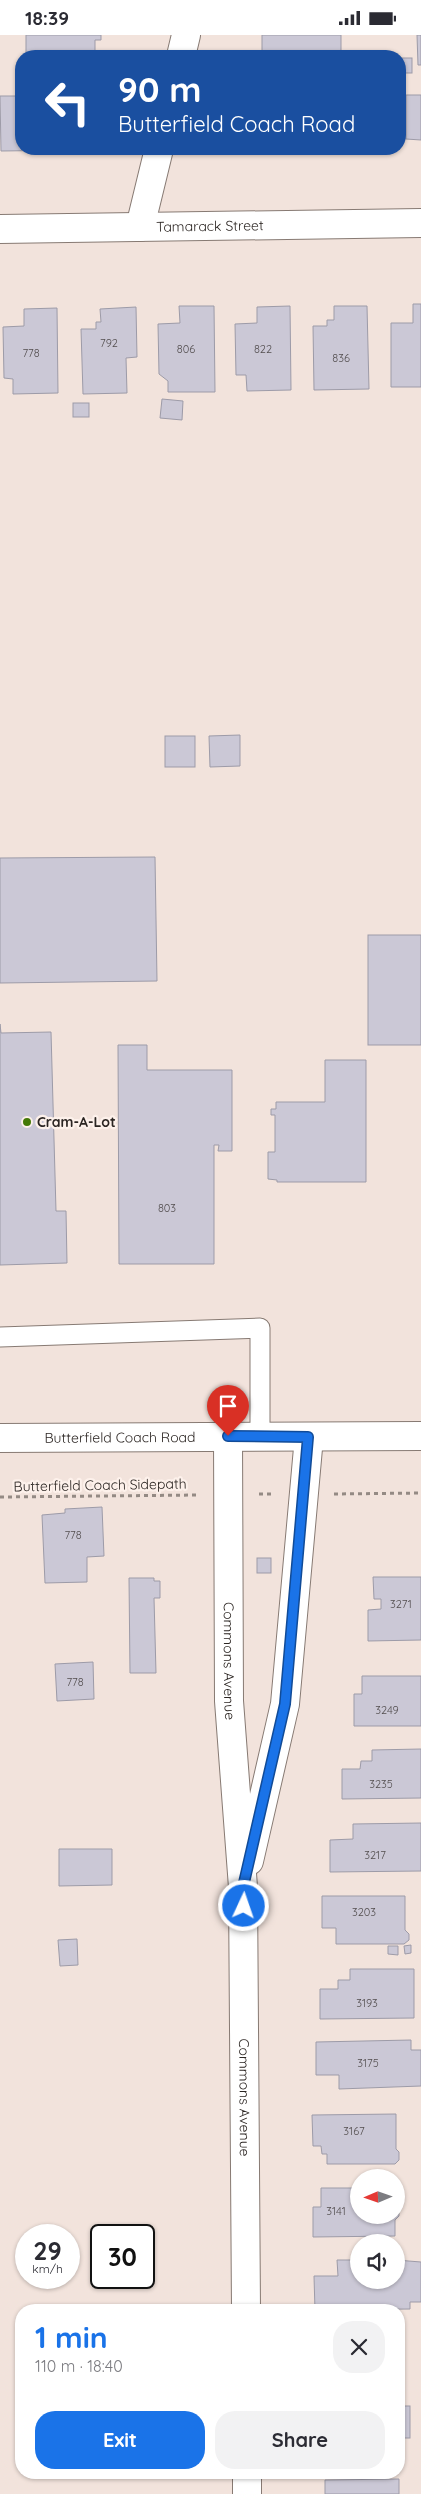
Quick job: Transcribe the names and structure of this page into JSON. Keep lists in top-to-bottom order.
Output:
{
  "streets": {
    "street": ["Tamarack Street", "Butterfield Coach Road", "Commons Avenue"],
    "path": ["Butterfield Coach Sidepath"]
  },
  "crossings": [
    ["Butterfield Coach Road", "Commons Avenue"]
  ],
  "places": ["Cram-A-Lot"],
  "house_numbers": [
    "792",
    "806",
    "822",
    "778",
    "836",
    "803",
    "778",
    "3271",
    "778",
    "3249",
    "3235",
    "3217",
    "3203",
    "3193",
    "3175",
    "3167",
    "3141"
  ],
  "north": "left",
  "page": {
    "status": "18:39",
    "turn": ["90 m", "Butterfield Coach Road"],
    "speed": "29 km/h",
    "limit": "30",
    "heading": ["1 min", "110 m · 18:40"],
    "buttons": ["Exit", "Share"]
  }
}
